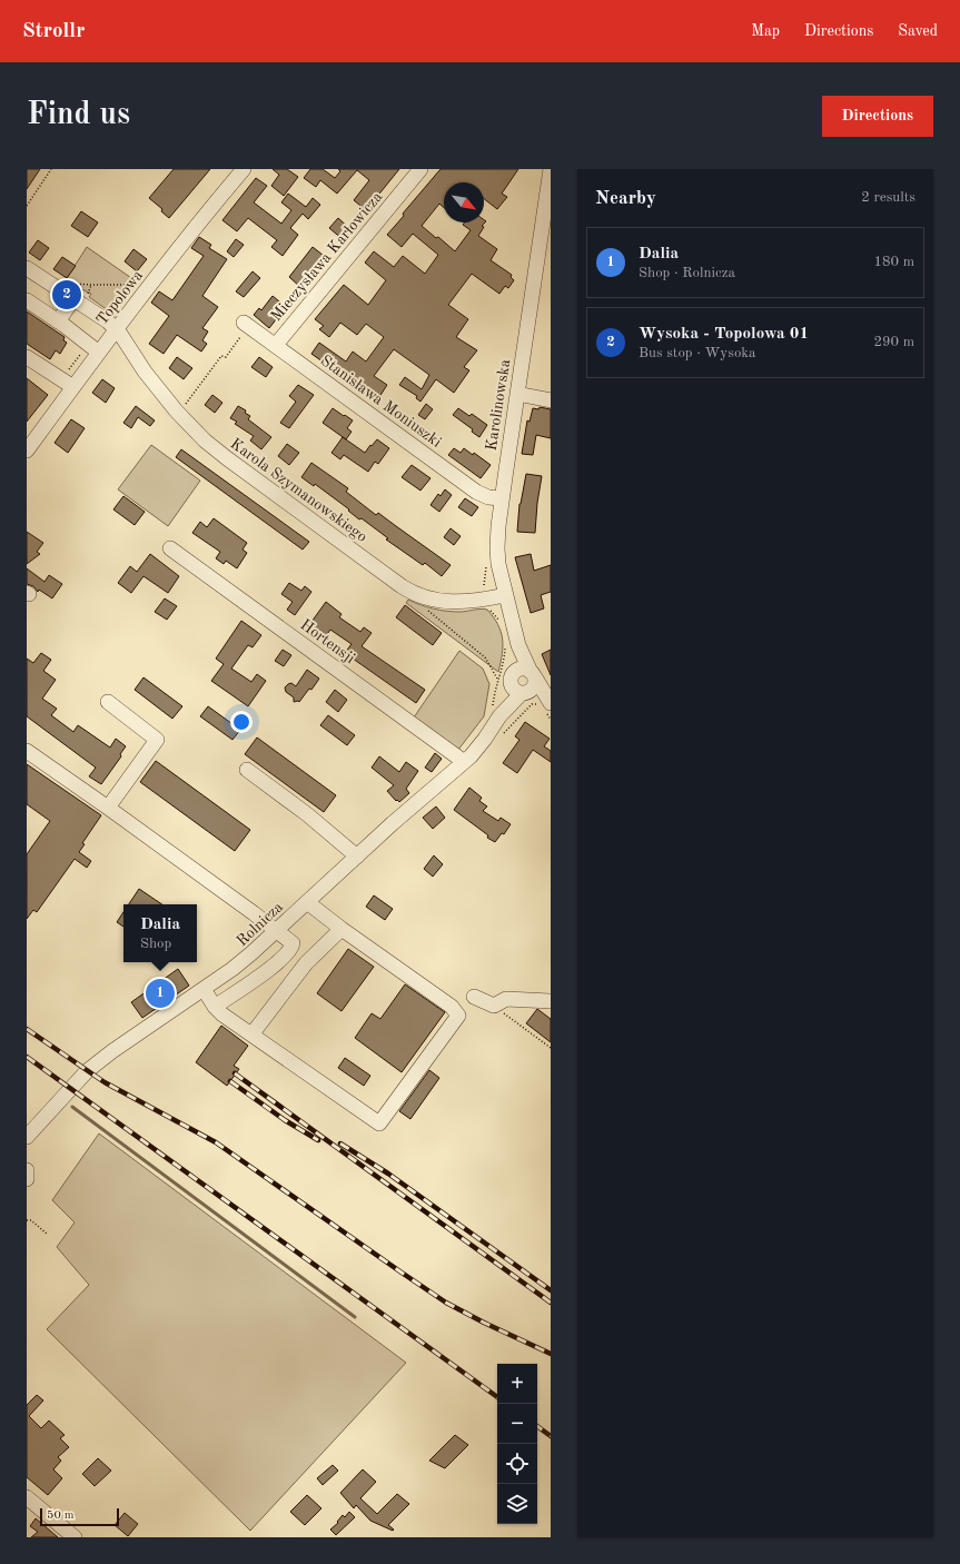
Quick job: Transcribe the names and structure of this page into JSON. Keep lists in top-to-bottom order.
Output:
{
  "streets": {
    "street": [
      "Mieczysława Karłowicza",
      "Topolowa",
      "Stanisława Moniuszki",
      "Karolinowska",
      "Karola Szymanowskiego",
      "Hortensji",
      "Rolnicza"
    ]
  },
  "crossings": [
    ["Mieczysława Karłowicza", "Stanisława Moniuszki"],
    ["Topolowa", "Karola Szymanowskiego"],
    ["Stanisława Moniuszki", "Karolinowska"],
    ["Karolinowska", "Karola Szymanowskiego"],
    ["Karolinowska", "Rolnicza"],
    ["Hortensji", "Rolnicza"]
  ],
  "scale_bar": "50 m",
  "north": "bottom right",
  "page": {
    "header": "Strollr",
    "nav": ["Map", "Directions", "Saved"],
    "buttons": "Directions",
    "title": "Find us",
    "heading": ["Nearby", "2 results"],
    "list": [
      {
        "mark": "1",
        "name": "Dalia",
        "note": "Shop · Rolnicza",
        "value": "180 m"
      },
      {
        "mark": "2",
        "name": "Wysoka - Topolowa 01",
        "note": "Bus stop · Wysoka",
        "value": "290 m"
      }
    ],
    "pins": ["2", "1"],
    "popup": ["Dalia", "Shop"],
    "map_buttons": ["+", "−"],
    "scale": "50 m"
  }
}
